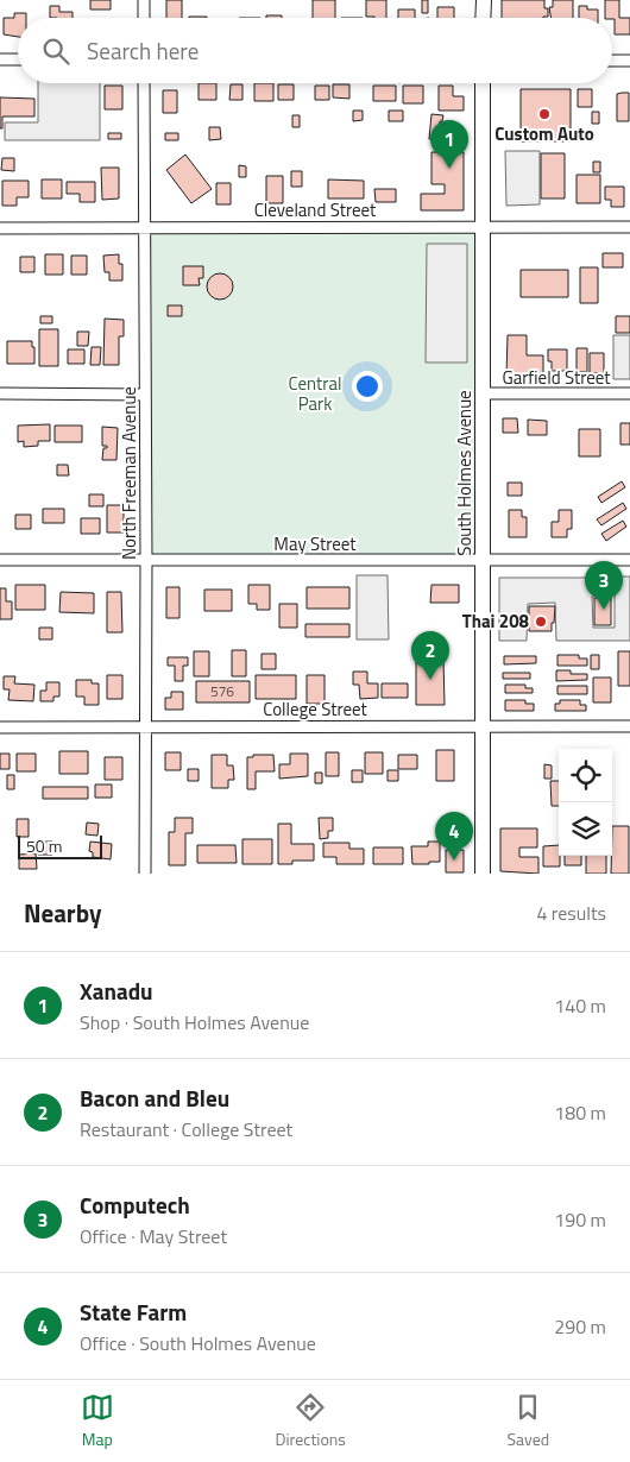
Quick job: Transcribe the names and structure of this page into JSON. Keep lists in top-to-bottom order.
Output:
{
  "streets": {
    "main road": ["South Holmes Avenue"],
    "street": [
      "Cleveland Street",
      "Garfield Street",
      "North Freeman Avenue",
      "May Street",
      "College Street"
    ]
  },
  "crossings": [
    ["Cleveland Street", "North Freeman Avenue"],
    ["Cleveland Street", "South Holmes Avenue"],
    ["Garfield Street", "South Holmes Avenue"],
    ["North Freeman Avenue", "May Street"],
    ["North Freeman Avenue", "College Street"],
    ["South Holmes Avenue", "May Street"],
    ["South Holmes Avenue", "College Street"]
  ],
  "parks": ["Central Park"],
  "places": ["Custom Auto", "Thai 208"],
  "house_numbers": ["576"],
  "scale_bar": "50 m",
  "page": {
    "search": "Search here",
    "pins": [
      "1",
      "3",
      "2",
      "4"
    ],
    "scale": "50 m",
    "heading": ["Nearby", "4 results"],
    "list": [
      {
        "mark": "1",
        "name": "Xanadu",
        "note": "Shop · South Holmes Avenue",
        "value": "140 m"
      },
      {
        "mark": "2",
        "name": "Bacon and Bleu",
        "note": "Restaurant · College Street",
        "value": "180 m"
      },
      {
        "mark": "3",
        "name": "Computech",
        "note": "Office · May Street",
        "value": "190 m"
      },
      {
        "mark": "4",
        "name": "State Farm",
        "note": "Office · South Holmes Avenue",
        "value": "290 m"
      }
    ],
    "nav": ["Map", "Directions", "Saved"]
  }
}
